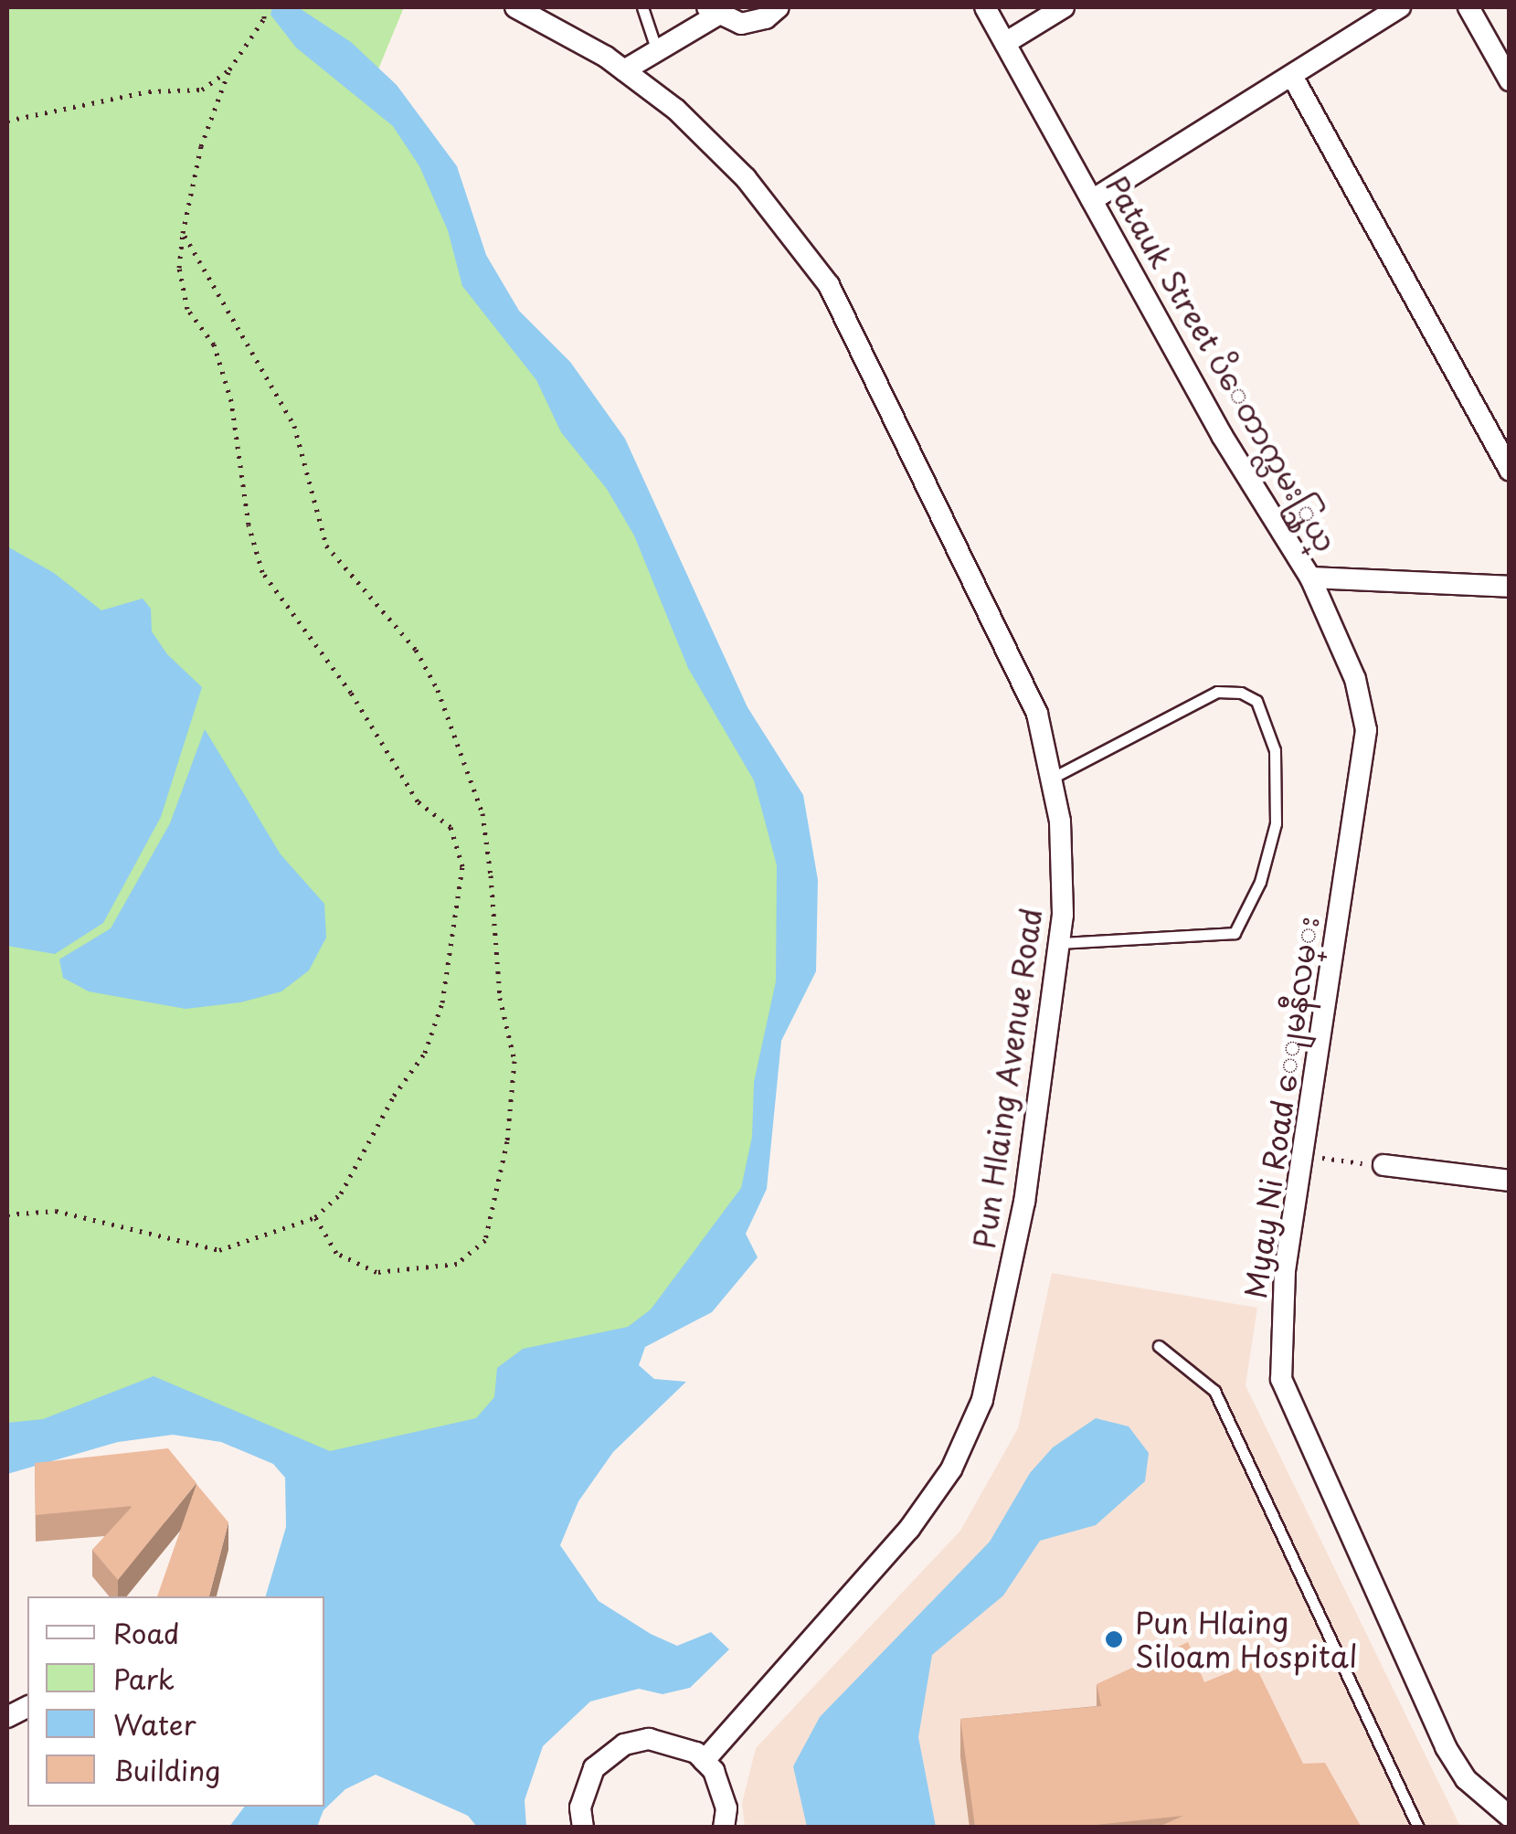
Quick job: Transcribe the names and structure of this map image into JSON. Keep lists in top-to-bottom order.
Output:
{
  "streets": {
    "street": ["Patauk Street ပိေတာက္လမး္သြယ္", "Pun Hlaing Avenue Road", "Myay Ni Road ေျမနီလမ္း"]
  },
  "crossings": [
    ["Patauk Street ပိေတာက္လမး္သြယ္", "Myay Ni Road ေျမနီလမ္း"]
  ],
  "places": ["Pun Hlaing Siloam Hospital"],
  "legend": [
    "Road",
    "Park",
    "Water",
    "Building"
  ]
}
